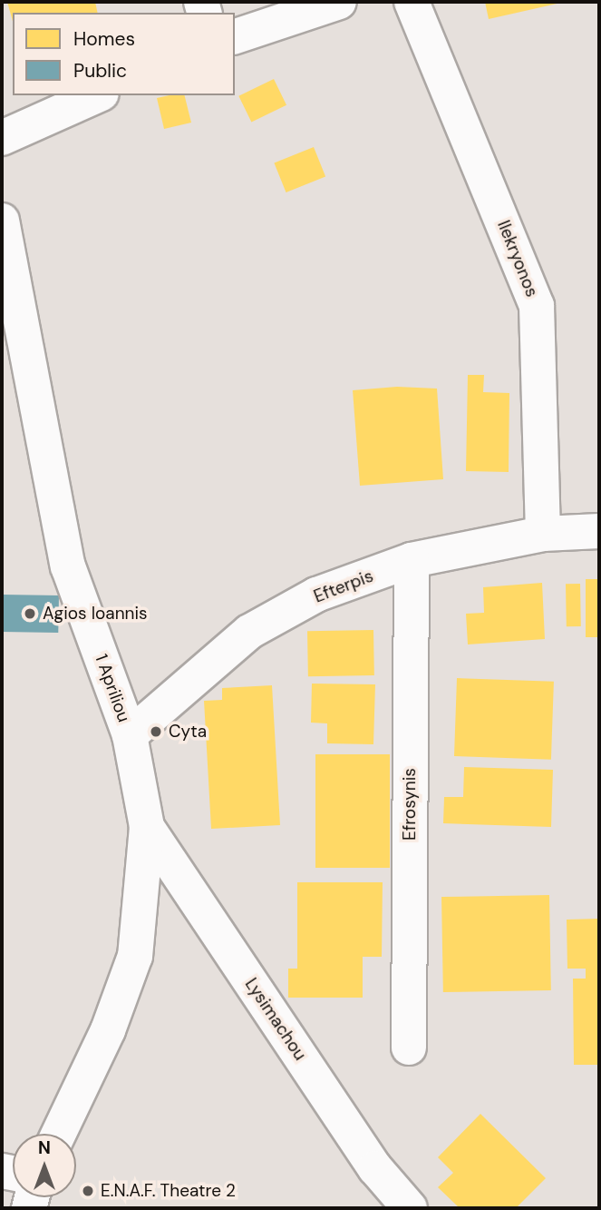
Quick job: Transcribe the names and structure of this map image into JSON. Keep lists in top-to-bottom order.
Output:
{
  "streets": {
    "street": [
      "Ilekryonos",
      "Efterpis",
      "1 Apriliou",
      "Efrosynis",
      "Lysimachou"
    ]
  },
  "crossings": [
    ["Ilekryonos", "Efterpis"],
    ["Efterpis", "1 Apriliou"],
    ["Efterpis", "Efrosynis"],
    ["1 Apriliou", "Lysimachou"]
  ],
  "places": ["Agios Ioannis", "Cyta", "E.N.A.F. Theatre 2"],
  "legend": ["Homes", "Public"],
  "north": "top"
}
